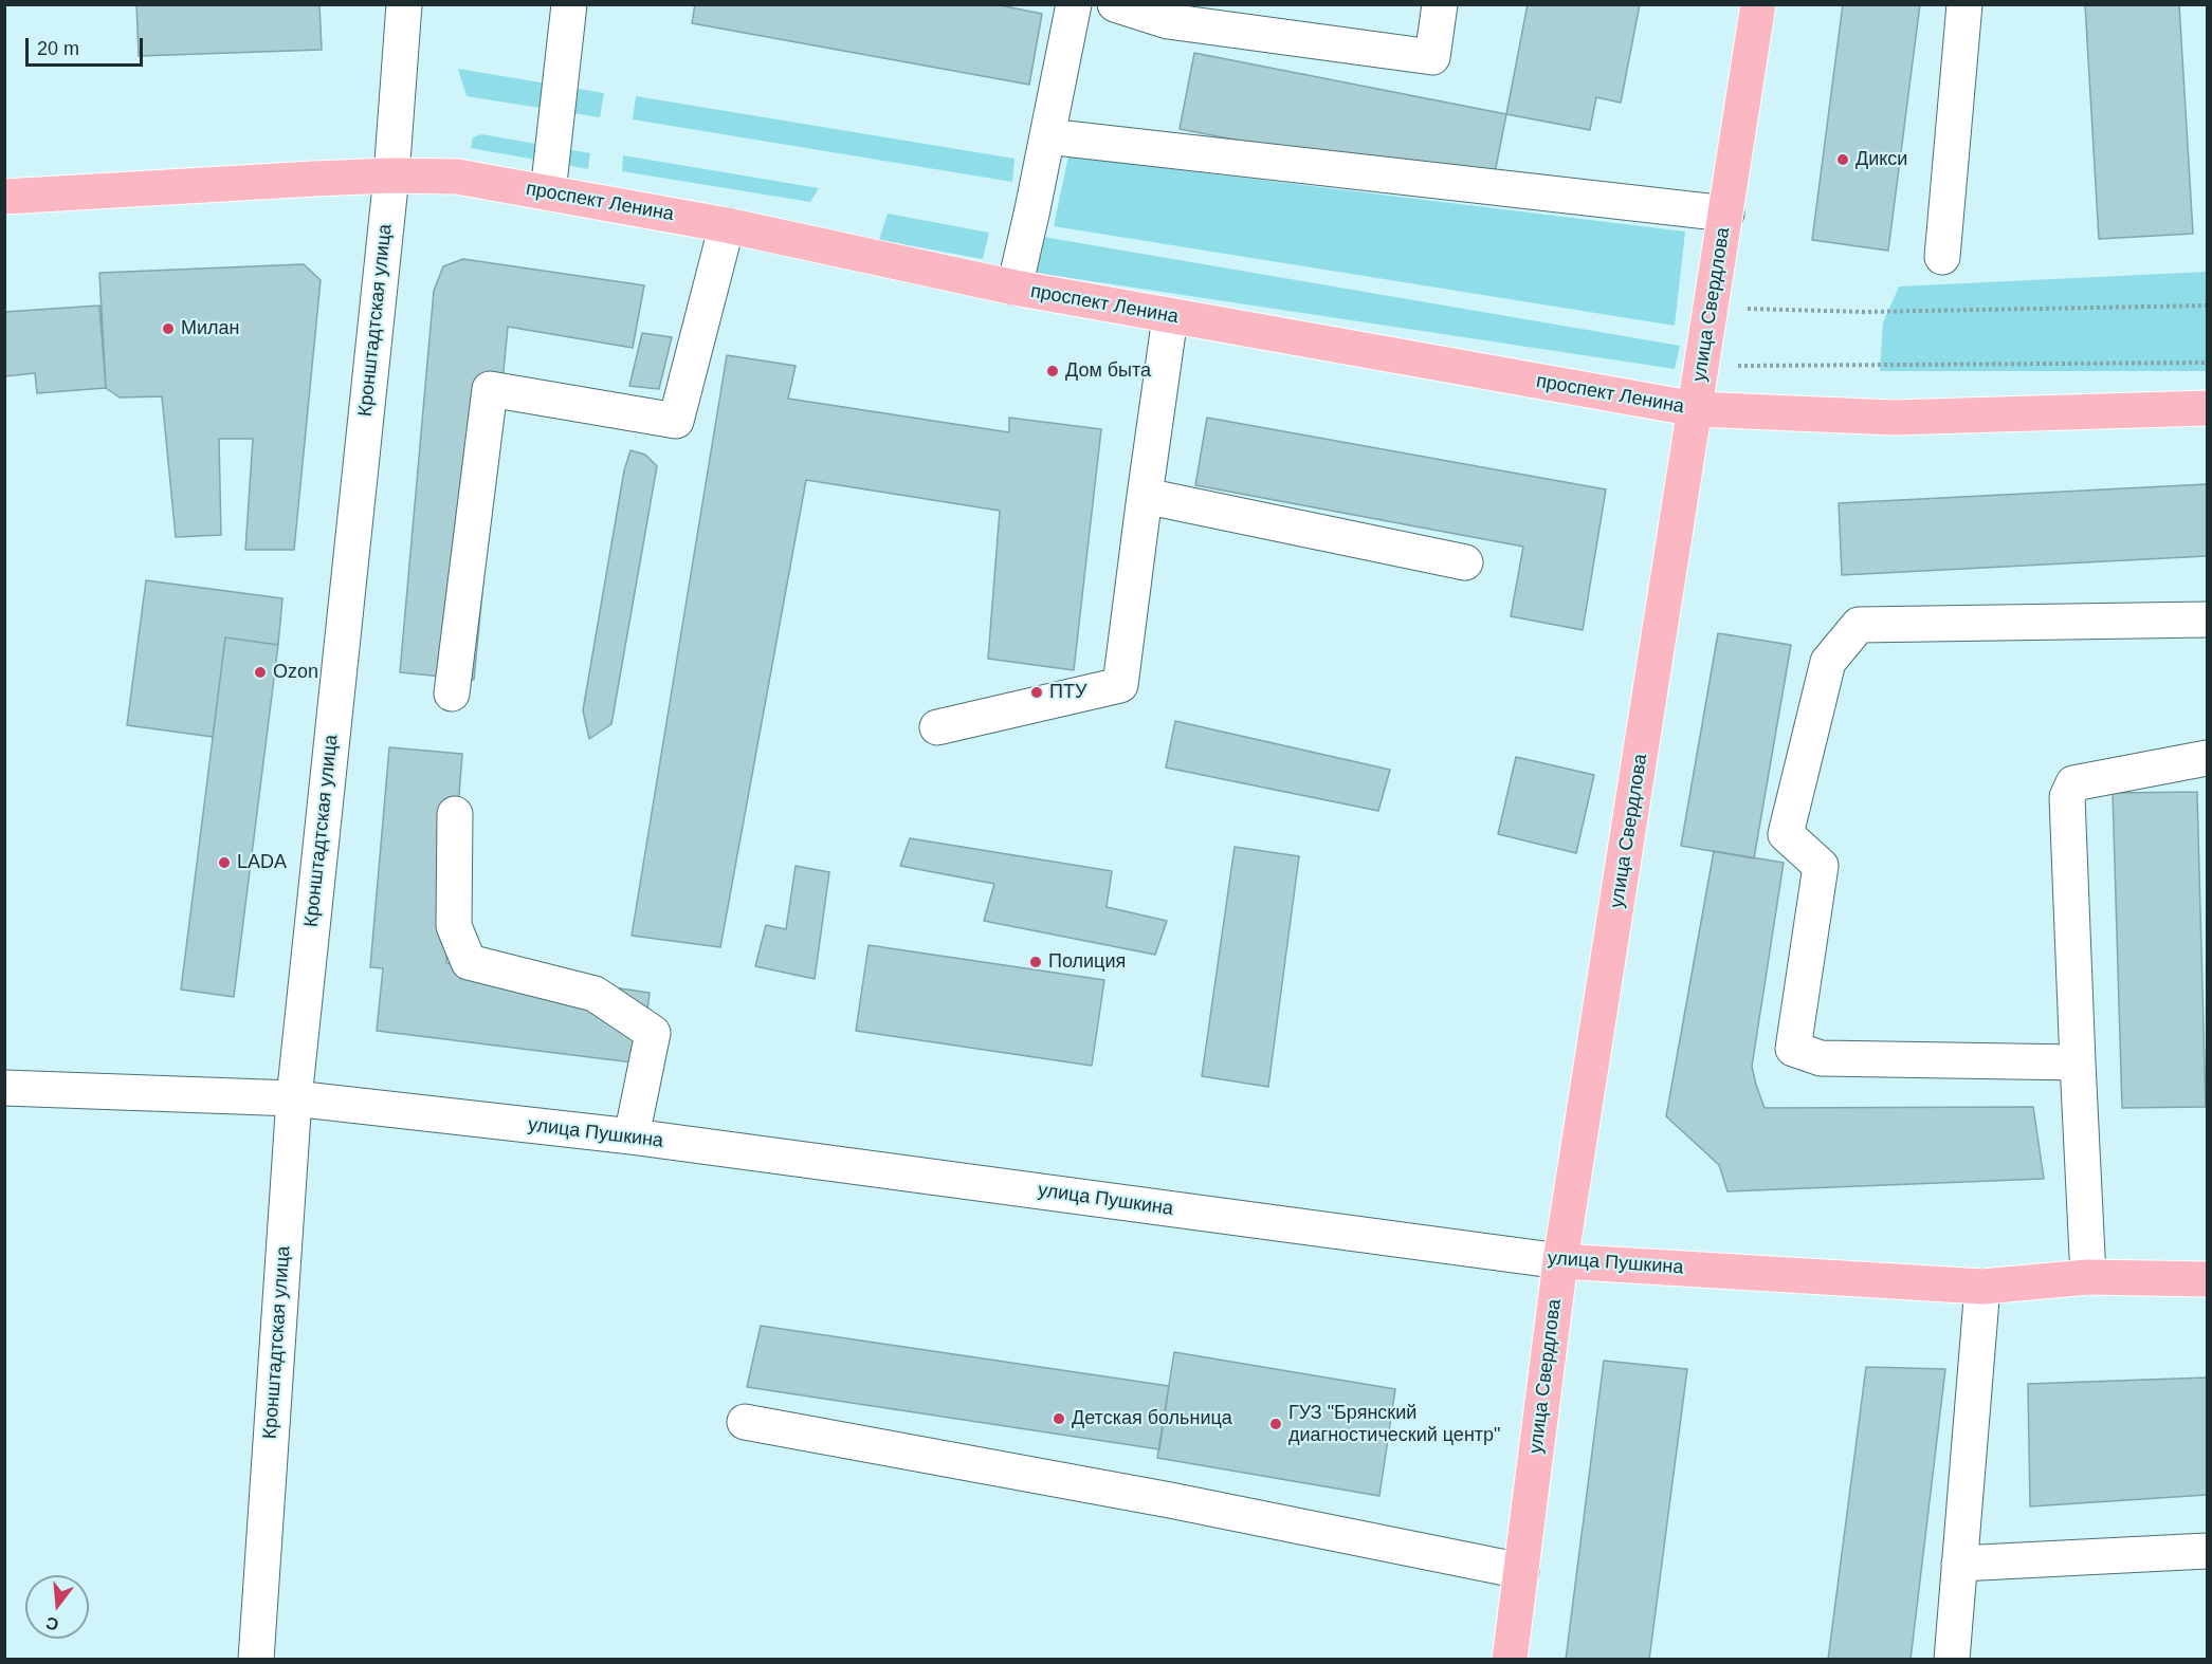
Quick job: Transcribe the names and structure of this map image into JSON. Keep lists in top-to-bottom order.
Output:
{
  "streets": {
    "main road": ["проспект Ленина", "улица Свердлова", "улица Пушкина"],
    "street": ["Кронштадтская улица"]
  },
  "crossings": [
    ["проспект Ленина", "улица Свердлова"],
    ["проспект Ленина", "Кронштадтская улица"],
    ["улица Свердлова", "улица Пушкина"],
    ["Кронштадтская улица", "улица Пушкина"]
  ],
  "places": [
    "Дикси",
    "Милан",
    "Дом быта",
    "Ozon",
    "ПТУ",
    "LADA",
    "Полиция",
    "Детская больница",
    "ГУЗ \"Брянский диагностический центр\""
  ],
  "scale_bar": "20 m",
  "north": "bottom"
}
